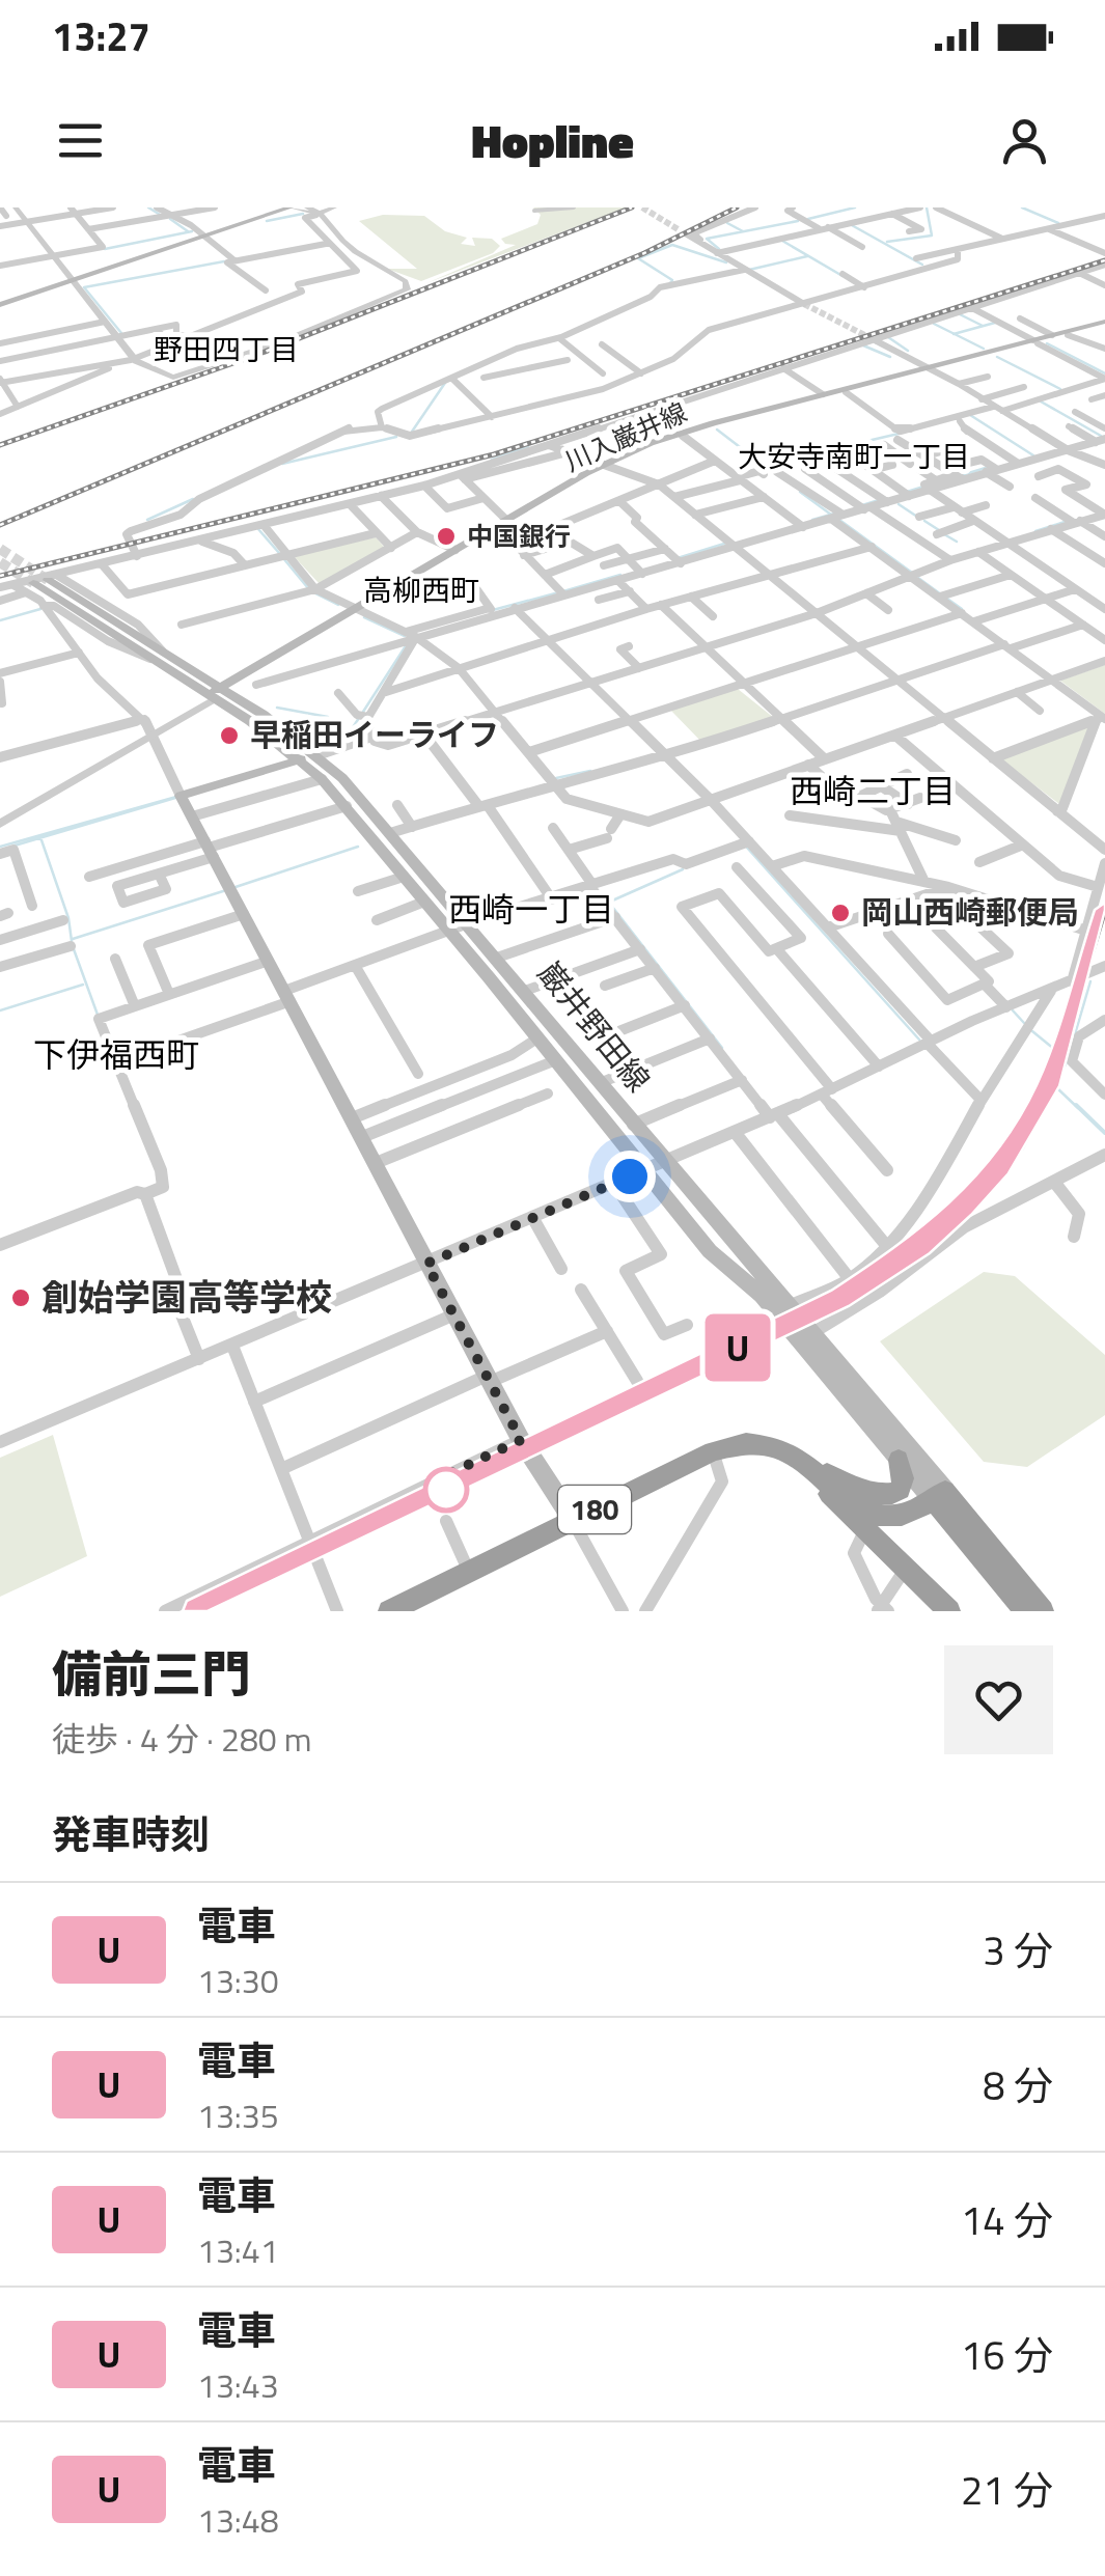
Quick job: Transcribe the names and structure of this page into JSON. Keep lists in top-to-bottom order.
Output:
{
  "streets": {
    "highway": ["180"],
    "main road": ["川入巌井線", "巌井野田線"]
  },
  "crossings": [
    ["川入巌井線", "巌井野田線"],
    ["巌井野田線", "180"]
  ],
  "districts": [
    "野田四丁目",
    "大安寺南町一丁目",
    "高柳西町",
    "西崎二丁目",
    "西崎一丁目",
    "下伊福西町"
  ],
  "places": [
    "中国銀行",
    "早稲田イーライフ",
    "岡山西崎郵便局",
    "創始学園高等学校"
  ],
  "page": {
    "status": "13:27",
    "header": "Hopline",
    "on_map": "U",
    "heading": [
      ["備前三門", "徒歩 · 4 分 · 280 m"],
      "発車時刻"
    ],
    "list": [
      {
        "mark": "U",
        "name": "電車",
        "note": "13:30",
        "value": "3 分"
      },
      {
        "mark": "U",
        "name": "電車",
        "note": "13:35",
        "value": "8 分"
      },
      {
        "mark": "U",
        "name": "電車",
        "note": "13:41",
        "value": "14 分"
      },
      {
        "mark": "U",
        "name": "電車",
        "note": "13:43",
        "value": "16 分"
      },
      {
        "mark": "U",
        "name": "電車",
        "note": "13:48",
        "value": "21 分"
      }
    ]
  }
}
